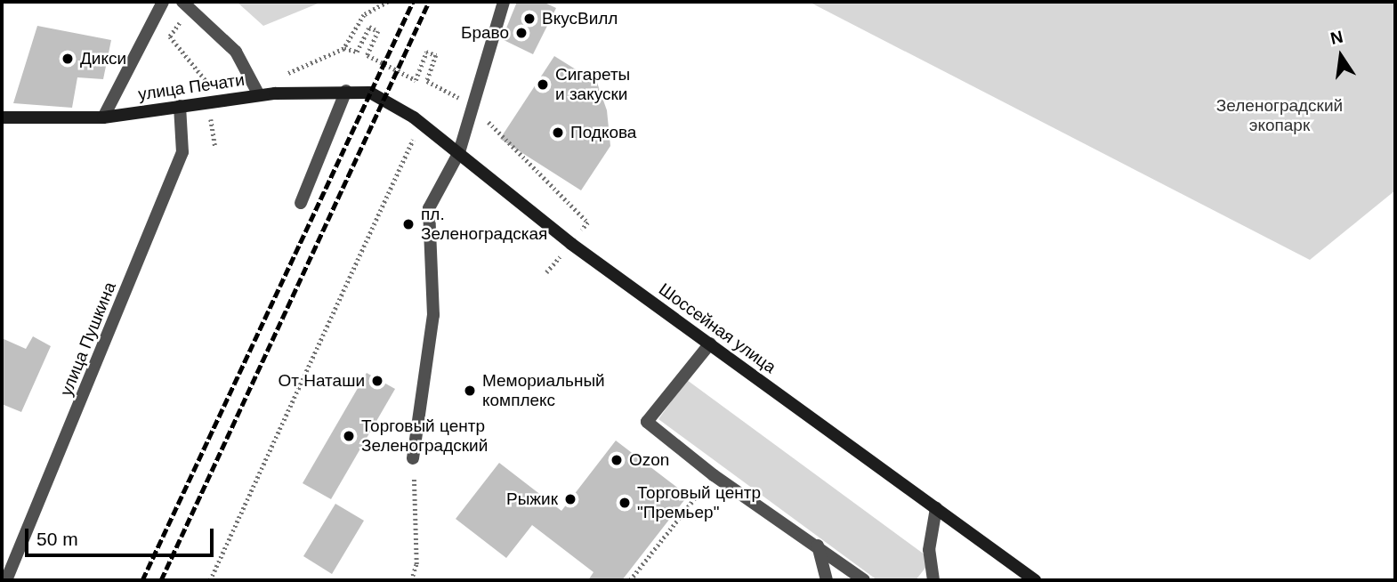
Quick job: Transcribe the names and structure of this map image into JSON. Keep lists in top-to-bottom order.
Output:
{
  "streets": {
    "street": ["улица Печати", "Шоссейная улица", "улица Пушкина"]
  },
  "crossings": [
    ["улица Печати", "Шоссейная улица"],
    ["улица Печати", "улица Пушкина"]
  ],
  "parks": ["Зеленоградский экопарк"],
  "places": [
    "ВкусВилл",
    "Браво",
    "Дикси",
    "Сигареты и закуски",
    "Подкова",
    "пл. Зеленоградская",
    "От Наташи",
    "Мемориальный комплекс",
    "Торговый центр Зеленоградский",
    "Ozon",
    "Рыжик",
    "Торговый центр \"Премьер\""
  ],
  "scale_bar": "50 m",
  "north": "top"
}
